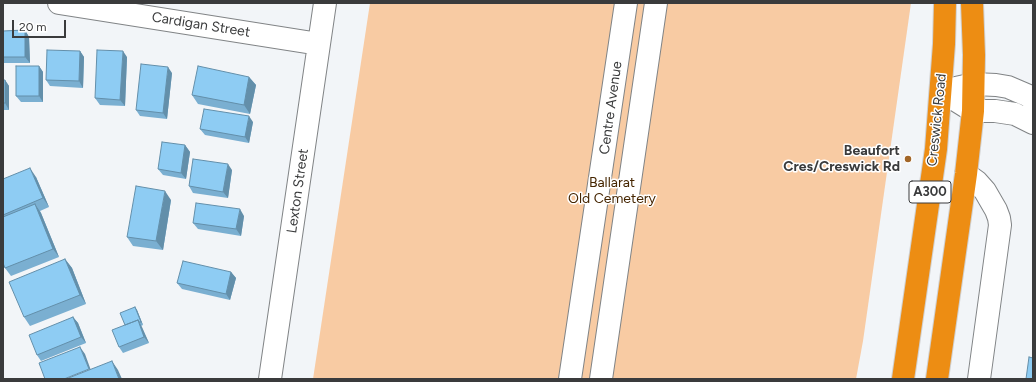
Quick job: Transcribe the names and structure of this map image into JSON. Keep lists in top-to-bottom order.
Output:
{
  "streets": {
    "highway": ["Creswick Road", "A300"],
    "street": ["Cardigan Street", "Centre Avenue", "Lexton Street"]
  },
  "crossings": [
    ["Cardigan Street", "Lexton Street"]
  ],
  "parks": ["Ballarat Old Cemetery"],
  "places": ["Beaufort Cres/Creswick Rd"],
  "scale_bar": "20 m"
}
